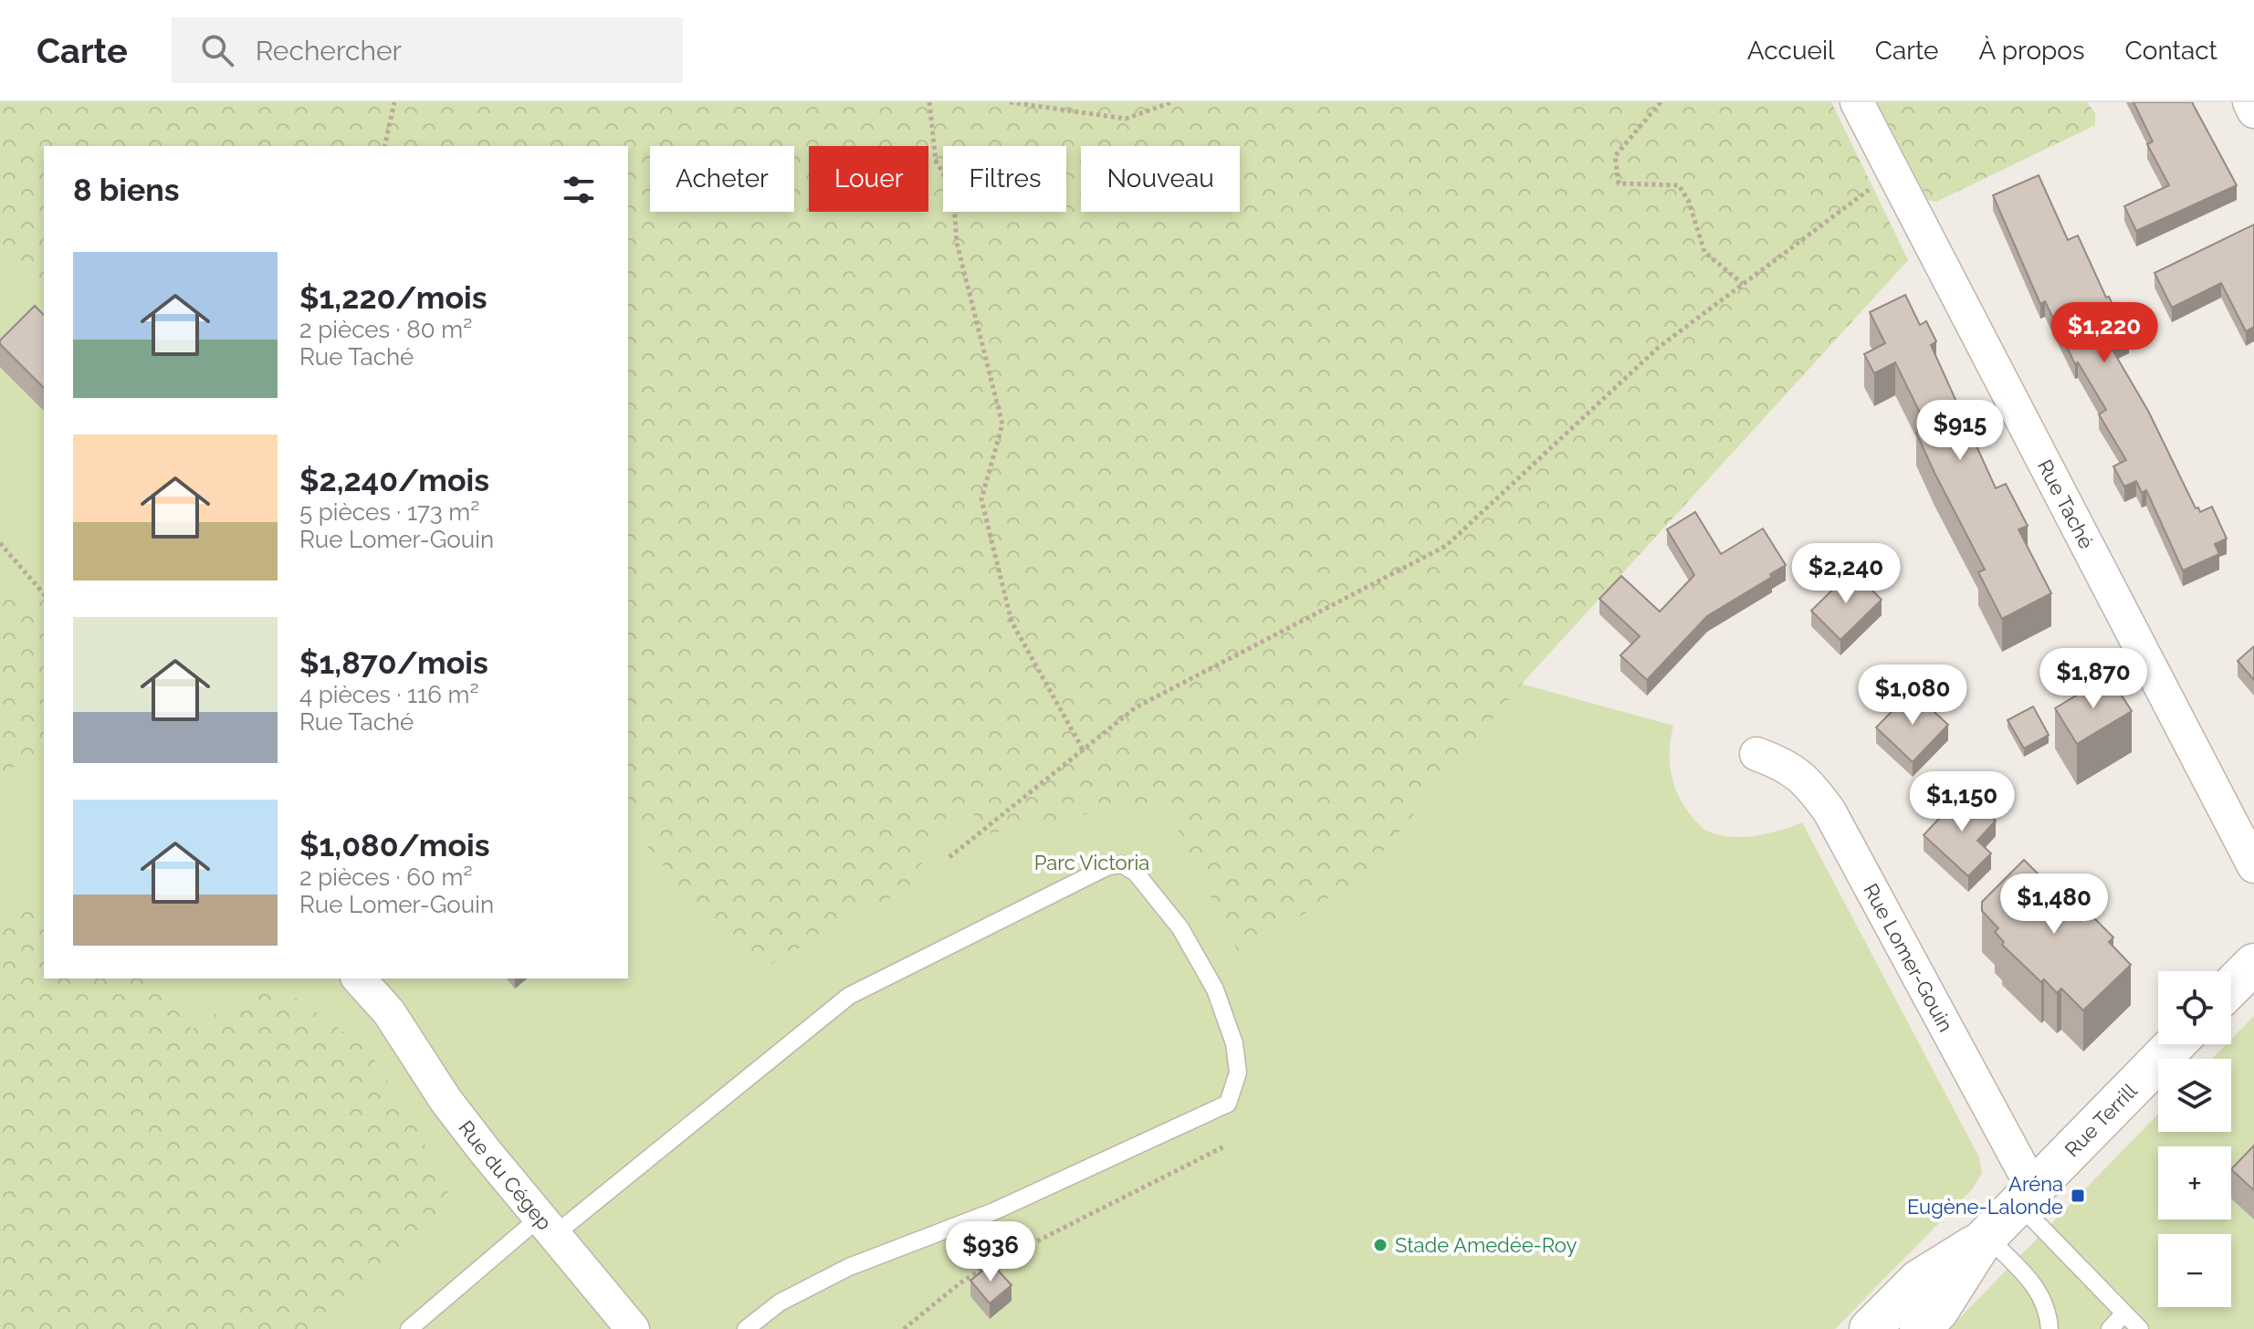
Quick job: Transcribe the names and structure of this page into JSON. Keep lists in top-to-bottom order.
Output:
{
  "streets": {
    "street": [
      "Rue Taché",
      "Rue Lomer-Gouin",
      "Rue Terrill",
      "Rue du Cégep"
    ]
  },
  "crossings": [
    ["Rue Lomer-Gouin", "Rue Terrill"]
  ],
  "parks": ["Parc Victoria"],
  "places": {
    "transit": ["Aréna Eugène-Lalonde"],
    "other": ["Stade Amedée-Roy"]
  },
  "page": {
    "header": "Carte",
    "search": "Rechercher",
    "nav": [
      "Accueil",
      "Carte",
      "À propos",
      "Contact"
    ],
    "chip": [
      "Acheter",
      "Louer",
      "Filtres",
      "Nouveau"
    ],
    "heading": "8 biens",
    "list": [
      {
        "name": "$1,220/mois",
        "note": "2 pièces · 80 m² · Rue Taché"
      },
      {
        "name": "$2,240/mois",
        "note": "5 pièces · 173 m² · Rue Lomer-Gouin"
      },
      {
        "name": "$1,870/mois",
        "note": "4 pièces · 116 m² · Rue Taché"
      },
      {
        "name": "$1,080/mois",
        "note": "2 pièces · 60 m² · Rue Lomer-Gouin"
      }
    ],
    "price": [
      "$1,220",
      "$915",
      "$2,240",
      "$1,870",
      "$1,080",
      "$1,150",
      "$1,480",
      "$936"
    ],
    "map_buttons": ["+", "−"]
  }
}
